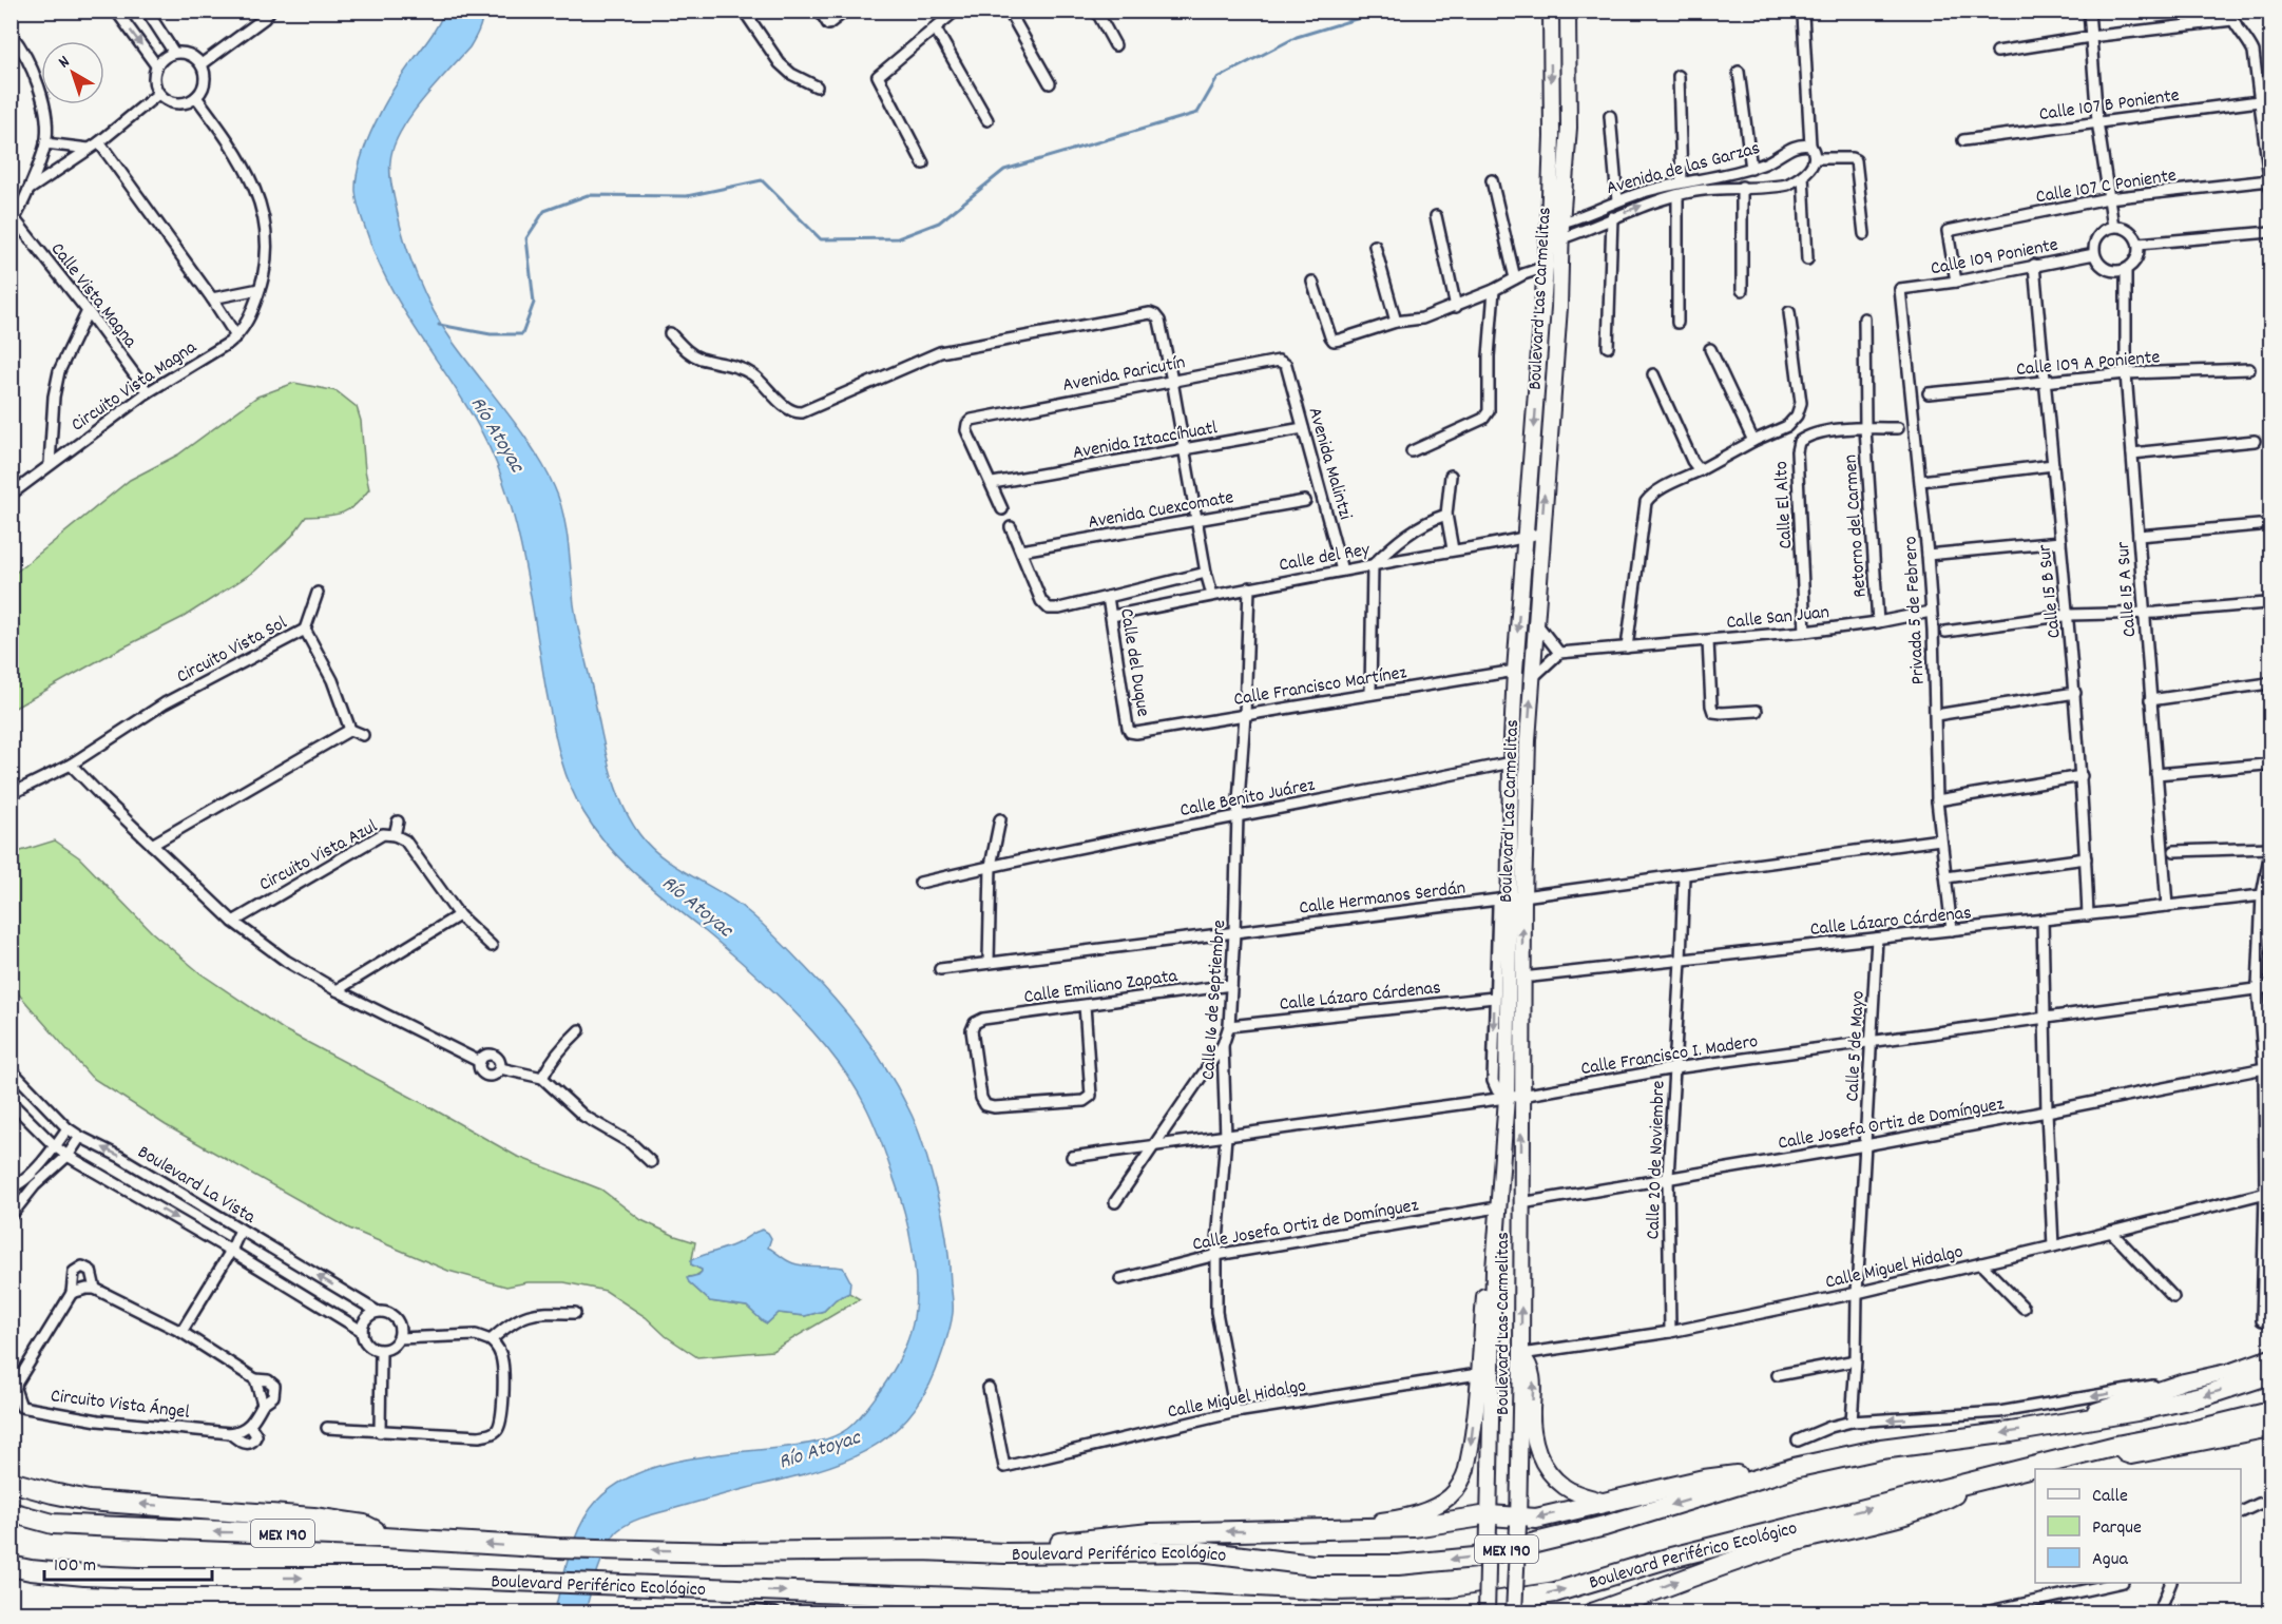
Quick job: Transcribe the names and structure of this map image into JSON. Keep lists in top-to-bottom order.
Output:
{
  "streets": {
    "highway": ["MEX 190", "Boulevard Periférico Ecológico"],
    "main road": ["Boulevard Las Carmelitas"],
    "street": [
      "Calle 107 B Poniente",
      "Avenida de las Garzas",
      "Calle 107 C Poniente",
      "Calle 109 Poniente",
      "Calle Vista Magna",
      "Calle 109 A Poniente",
      "Avenida Paricutín",
      "Circuito Vista Magna",
      "Avenida Iztaccíhuatl",
      "Avenida Malintzi",
      "Calle El Alto",
      "Avenida Cuexcomate",
      "Retorno del Carmen",
      "Calle del Rey",
      "Calle 15 A Sur",
      "Calle 15 B Sur",
      "Privada 5 de Febrero",
      "Calle San Juan",
      "Circuito Vista Sol",
      "Calle del Duque",
      "Calle Francisco Martínez",
      "Calle Benito Juárez",
      "Circuito Vista Azul",
      "Calle Hermanos Serdán",
      "Calle Lázaro Cárdenas",
      "Calle Emiliano Zapata",
      "Calle 16 de Septiembre",
      "Calle 5 de Mayo",
      "Calle Francisco I. Madero",
      "Calle Josefa Ortiz de Domínguez",
      "Calle 20 de Noviembre",
      "Boulevard La Vista",
      "Calle Miguel Hidalgo",
      "Circuito Vista Ángel"
    ]
  },
  "crossings": [
    ["Avenida de las Garzas", "Boulevard Las Carmelitas"],
    ["Calle 107 C Poniente", "Calle 109 Poniente"],
    ["Calle 109 Poniente", "Calle 15 A Sur"],
    ["Calle 109 Poniente", "Calle 15 B Sur"],
    ["Calle 109 Poniente", "Privada 5 de Febrero"],
    ["Calle Vista Magna", "Circuito Vista Magna"],
    ["Boulevard Las Carmelitas", "Calle del Rey"],
    ["Boulevard Las Carmelitas", "Calle Francisco Martínez"],
    ["Boulevard Las Carmelitas", "Calle Benito Juárez"],
    ["Boulevard Las Carmelitas", "Calle Hermanos Serdán"],
    ["Boulevard Las Carmelitas", "Calle Lázaro Cárdenas"],
    ["Boulevard Las Carmelitas", "Calle Francisco I. Madero"],
    ["Boulevard Las Carmelitas", "Calle Josefa Ortiz de Domínguez"],
    ["Boulevard Las Carmelitas", "Calle Miguel Hidalgo"],
    ["Calle 109 A Poniente", "Calle 15 A Sur"],
    ["Calle 109 A Poniente", "Calle 15 B Sur"],
    ["Avenida Paricutín", "Avenida Iztaccíhuatl"],
    ["Avenida Paricutín", "Avenida Malintzi"],
    ["Avenida Iztaccíhuatl", "Avenida Malintzi"],
    ["Avenida Malintzi", "Calle del Rey"],
    ["Calle El Alto", "Retorno del Carmen"],
    ["Calle El Alto", "Calle San Juan"],
    ["Retorno del Carmen", "Calle San Juan"],
    ["Calle del Rey", "Calle del Duque"],
    ["Calle del Rey", "Calle 16 de Septiembre"],
    ["Calle 15 A Sur", "Calle Lázaro Cárdenas"],
    ["Calle 15 B Sur", "Calle Lázaro Cárdenas"],
    ["Privada 5 de Febrero", "Calle San Juan"],
    ["Privada 5 de Febrero", "Calle Hermanos Serdán"],
    ["Privada 5 de Febrero", "Calle Lázaro Cárdenas"],
    ["Calle del Duque", "Calle Francisco Martínez"],
    ["Calle Francisco Martínez", "Calle 16 de Septiembre"],
    ["Calle Benito Juárez", "Calle 16 de Septiembre"],
    ["Calle Hermanos Serdán", "Calle 16 de Septiembre"],
    ["Calle Hermanos Serdán", "Calle 20 de Noviembre"],
    ["Calle Lázaro Cárdenas", "Calle 16 de Septiembre"],
    ["Calle Lázaro Cárdenas", "Calle 5 de Mayo"],
    ["Calle Lázaro Cárdenas", "Calle 20 de Noviembre"],
    ["Calle Emiliano Zapata", "Calle 16 de Septiembre"],
    ["Calle 16 de Septiembre", "Calle Francisco I. Madero"],
    ["Calle 16 de Septiembre", "Calle Josefa Ortiz de Domínguez"],
    ["Calle 16 de Septiembre", "Calle Miguel Hidalgo"],
    ["Calle 5 de Mayo", "Calle Francisco I. Madero"],
    ["Calle 5 de Mayo", "Calle Josefa Ortiz de Domínguez"],
    ["Calle 5 de Mayo", "Calle Miguel Hidalgo"],
    ["Calle Francisco I. Madero", "Calle 20 de Noviembre"],
    ["Calle Josefa Ortiz de Domínguez", "Calle 20 de Noviembre"],
    ["Calle 20 de Noviembre", "Calle Miguel Hidalgo"]
  ],
  "water": ["Río Atoyac"],
  "legend": ["Calle", "Parque", "Agua"],
  "scale_bar": "100 m",
  "north": "top left"
}
